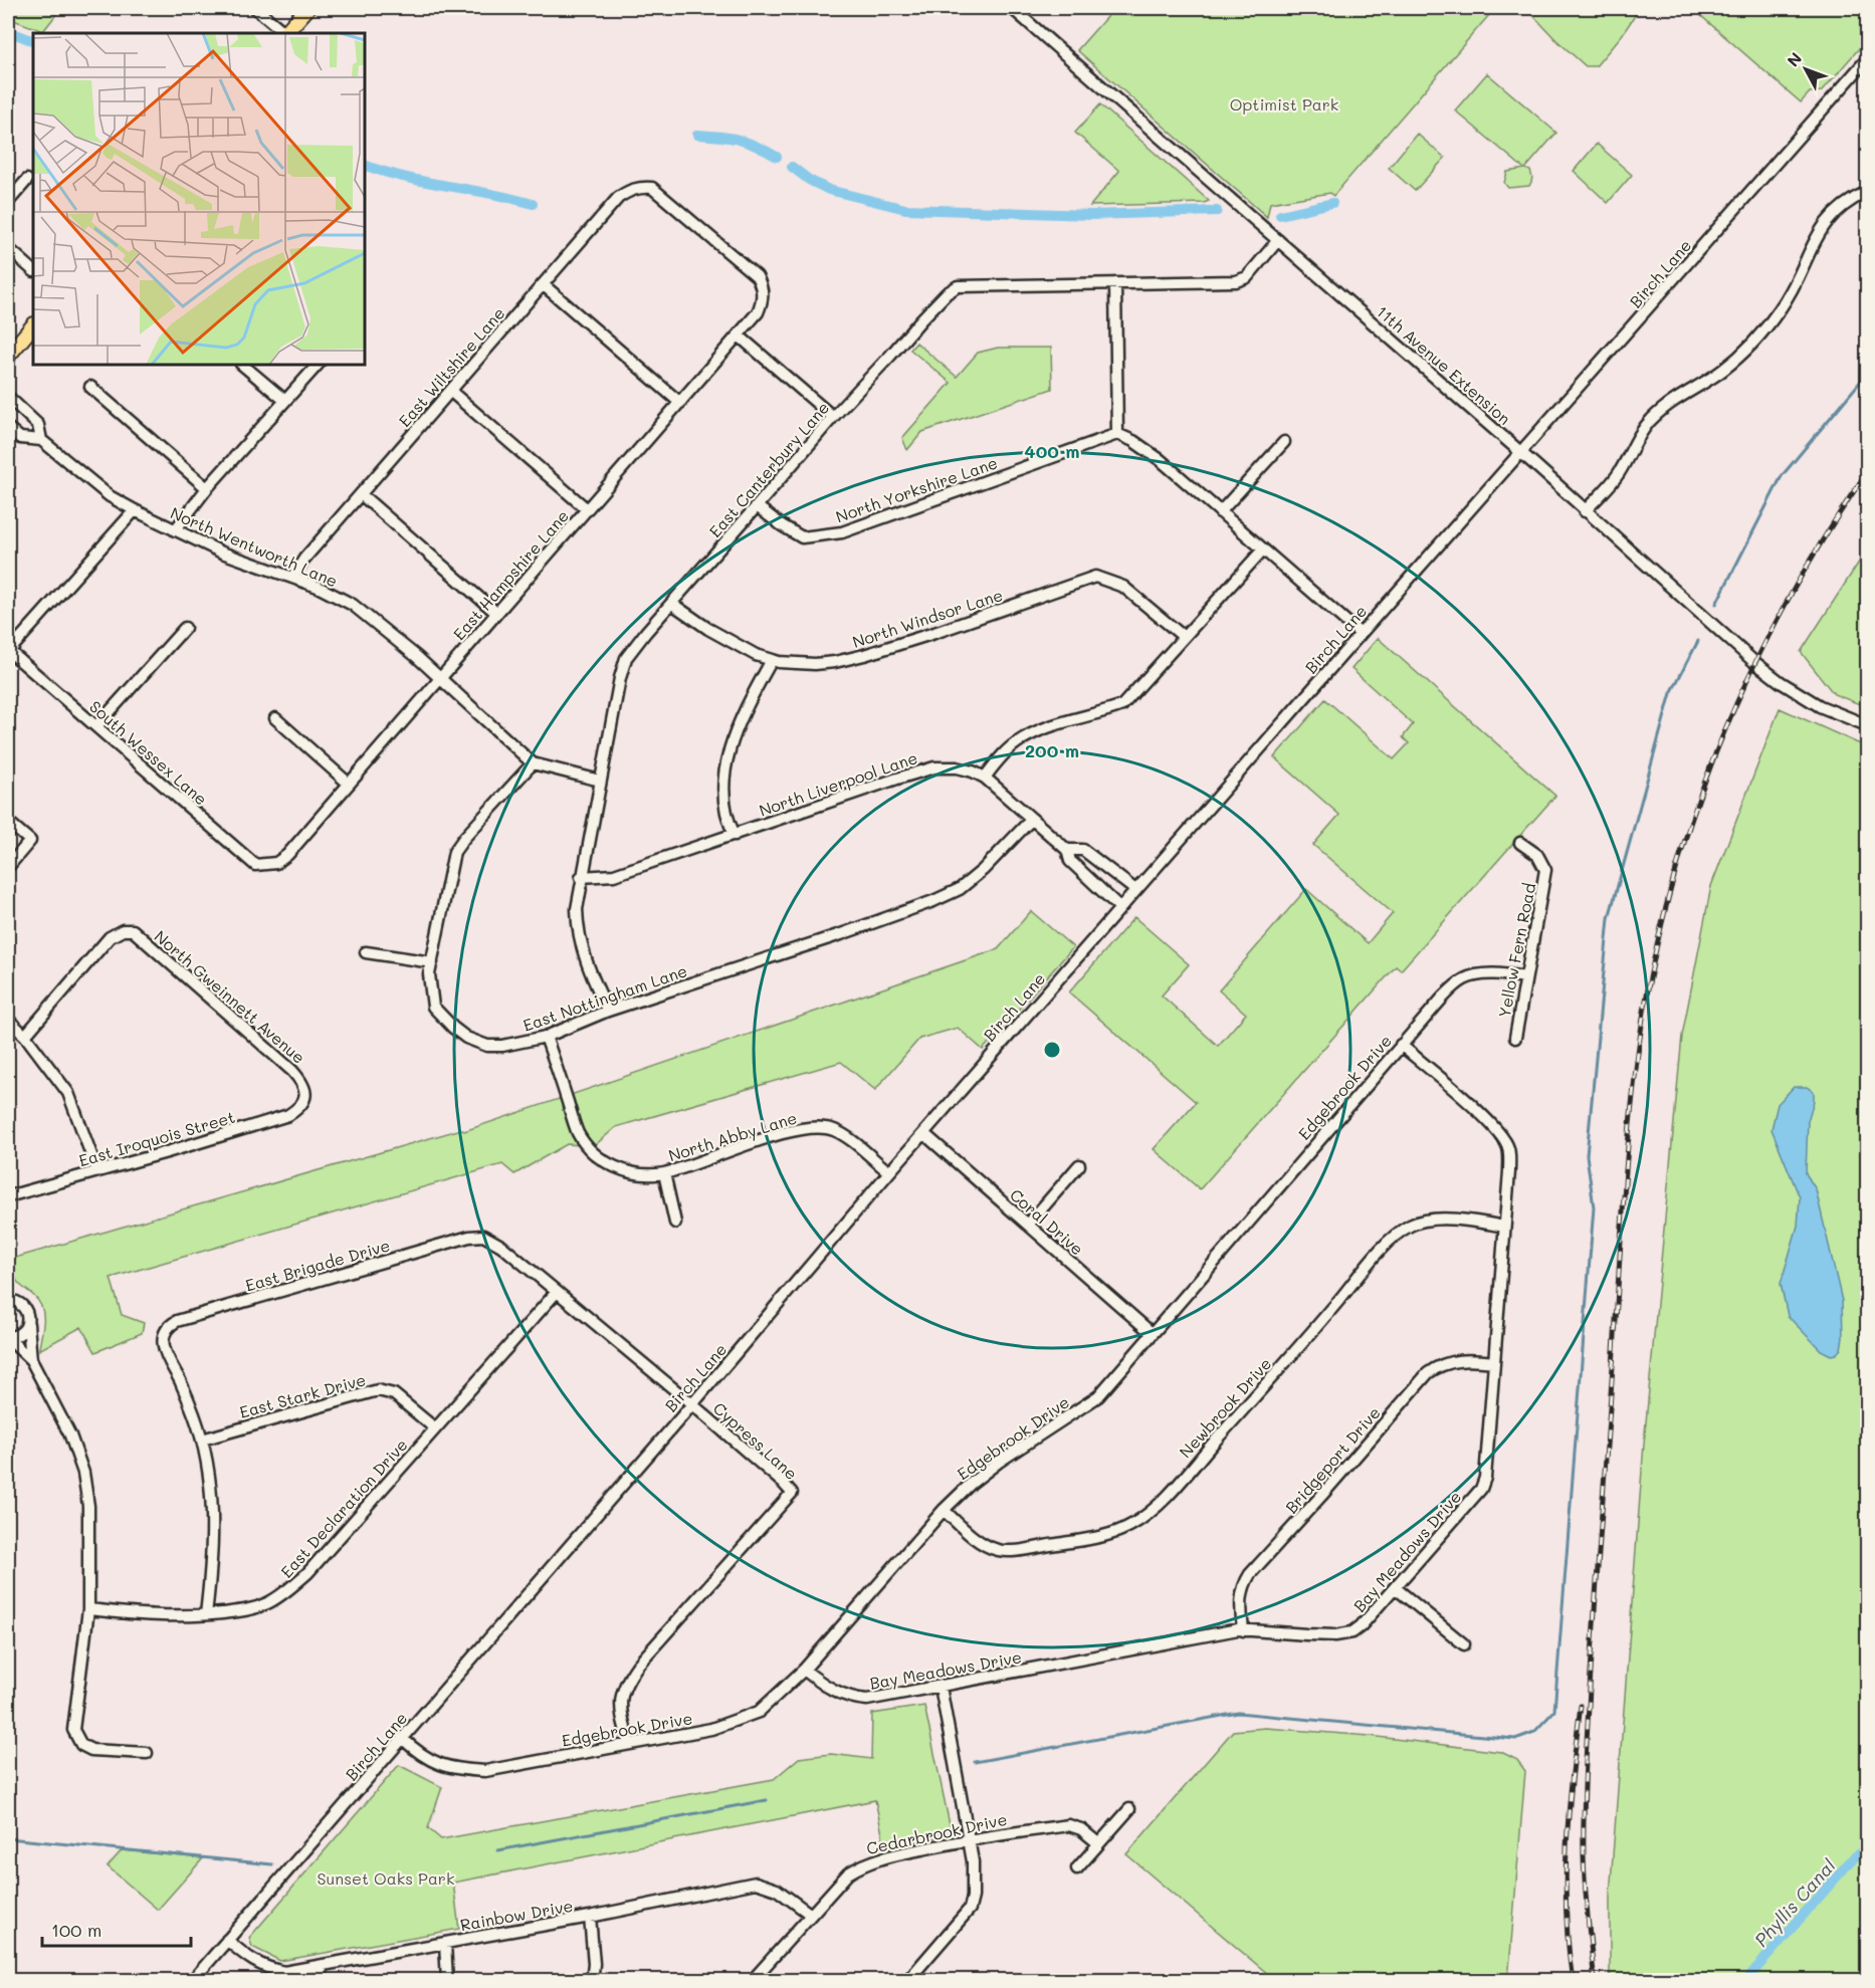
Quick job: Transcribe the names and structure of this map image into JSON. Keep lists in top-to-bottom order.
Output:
{
  "streets": {
    "street": [
      "Birch Lane",
      "11th Avenue Extension",
      "East Wiltshire Lane",
      "East Canterbury Lane",
      "North Yorkshire Lane",
      "North Wentworth Lane",
      "East Hampshire Lane",
      "North Windsor Lane",
      "South Wessex Lane",
      "North Liverpool Lane",
      "Yellow Fern Road",
      "North Gweinnett Avenue",
      "East Nottingham Lane",
      "Edgebrook Drive",
      "North Abby Lane",
      "East Iroquois Street",
      "Coral Drive",
      "East Brigade Drive",
      "East Stark Drive",
      "Newbrook Drive",
      "Cypress Lane",
      "Bridgeport Drive",
      "East Declaration Drive",
      "Bay Meadows Drive",
      "Cedarbrook Drive",
      "Rainbow Drive"
    ]
  },
  "crossings": [
    ["Birch Lane", "11th Avenue Extension"],
    ["Birch Lane", "North Liverpool Lane"],
    ["Birch Lane", "Edgebrook Drive"],
    ["Birch Lane", "North Abby Lane"],
    ["Birch Lane", "Coral Drive"],
    ["Birch Lane", "Cypress Lane"],
    ["Birch Lane", "Rainbow Drive"],
    ["11th Avenue Extension", "East Canterbury Lane"],
    ["East Wiltshire Lane", "North Wentworth Lane"],
    ["East Wiltshire Lane", "East Hampshire Lane"],
    ["East Canterbury Lane", "North Yorkshire Lane"],
    ["East Canterbury Lane", "North Wentworth Lane"],
    ["East Canterbury Lane", "North Windsor Lane"],
    ["East Canterbury Lane", "North Liverpool Lane"],
    ["East Canterbury Lane", "East Nottingham Lane"],
    ["North Wentworth Lane", "East Hampshire Lane"],
    ["North Wentworth Lane", "East Nottingham Lane"],
    ["East Hampshire Lane", "South Wessex Lane"],
    ["North Liverpool Lane", "East Nottingham Lane"],
    ["Yellow Fern Road", "Edgebrook Drive"],
    ["North Gweinnett Avenue", "East Iroquois Street"],
    ["East Nottingham Lane", "North Abby Lane"],
    ["Edgebrook Drive", "Coral Drive"],
    ["Edgebrook Drive", "Newbrook Drive"],
    ["Edgebrook Drive", "Cypress Lane"],
    ["Edgebrook Drive", "Bay Meadows Drive"],
    ["East Brigade Drive", "East Stark Drive"],
    ["East Brigade Drive", "Cypress Lane"],
    ["East Stark Drive", "East Declaration Drive"],
    ["Newbrook Drive", "Bay Meadows Drive"],
    ["Cypress Lane", "East Declaration Drive"],
    ["Bridgeport Drive", "Bay Meadows Drive"],
    ["Cedarbrook Drive", "Rainbow Drive"]
  ],
  "water": ["Phyllis Canal"],
  "parks": ["Optimist Park", "Sunset Oaks Park"],
  "scale_bar": "100 m",
  "north": "top left",
  "rings": ["400 m", "200 m"]
}
